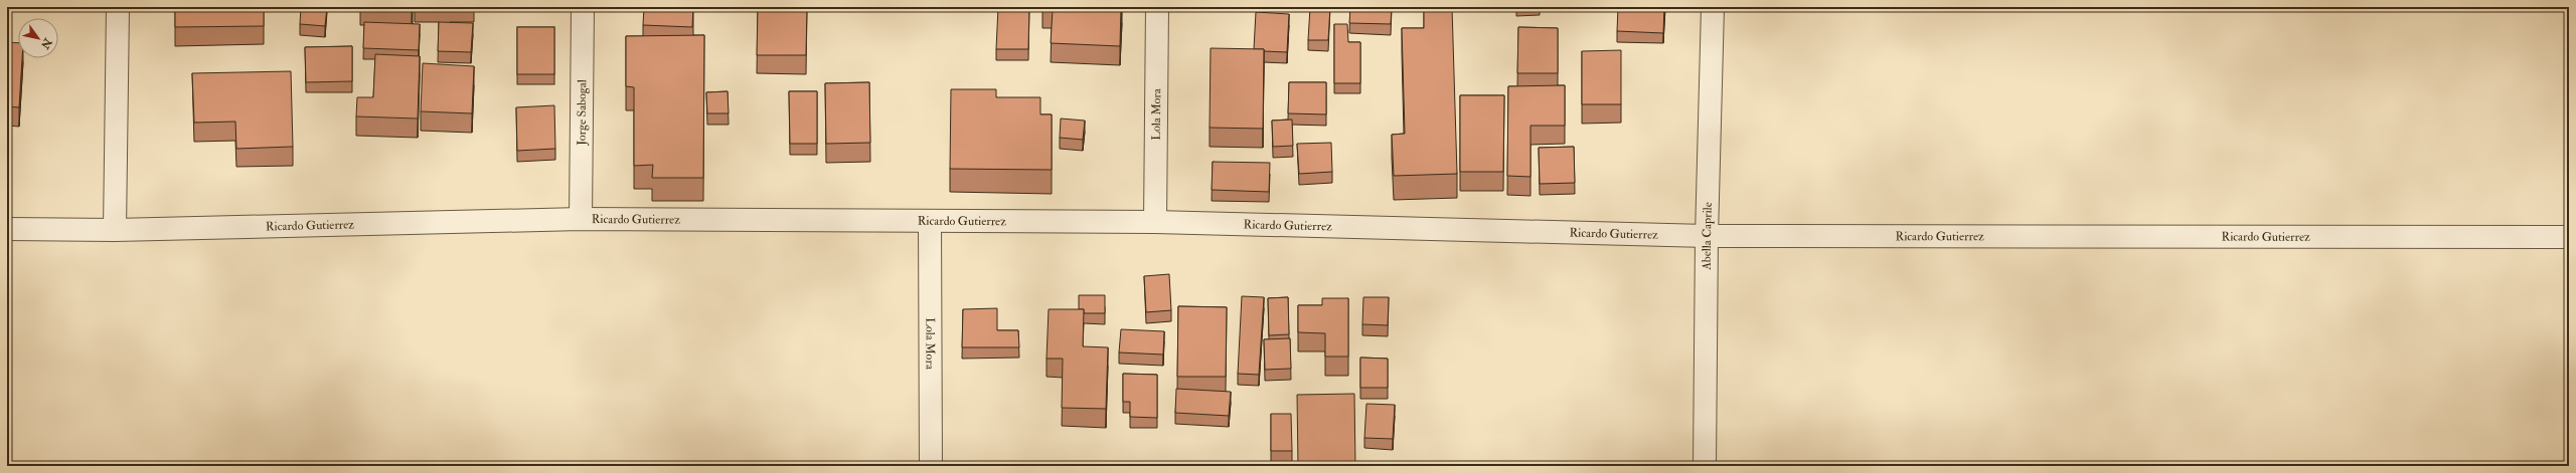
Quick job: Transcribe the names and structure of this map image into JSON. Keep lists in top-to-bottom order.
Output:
{
  "streets": {
    "street": [
      "Jorge Sabogal",
      "Lola Mora",
      "Ricardo Gutierrez",
      "Abella Caprile"
    ]
  },
  "crossings": [
    ["Jorge Sabogal", "Ricardo Gutierrez"],
    ["Lola Mora", "Ricardo Gutierrez"],
    ["Ricardo Gutierrez", "Abella Caprile"]
  ],
  "north": "bottom right"
}
